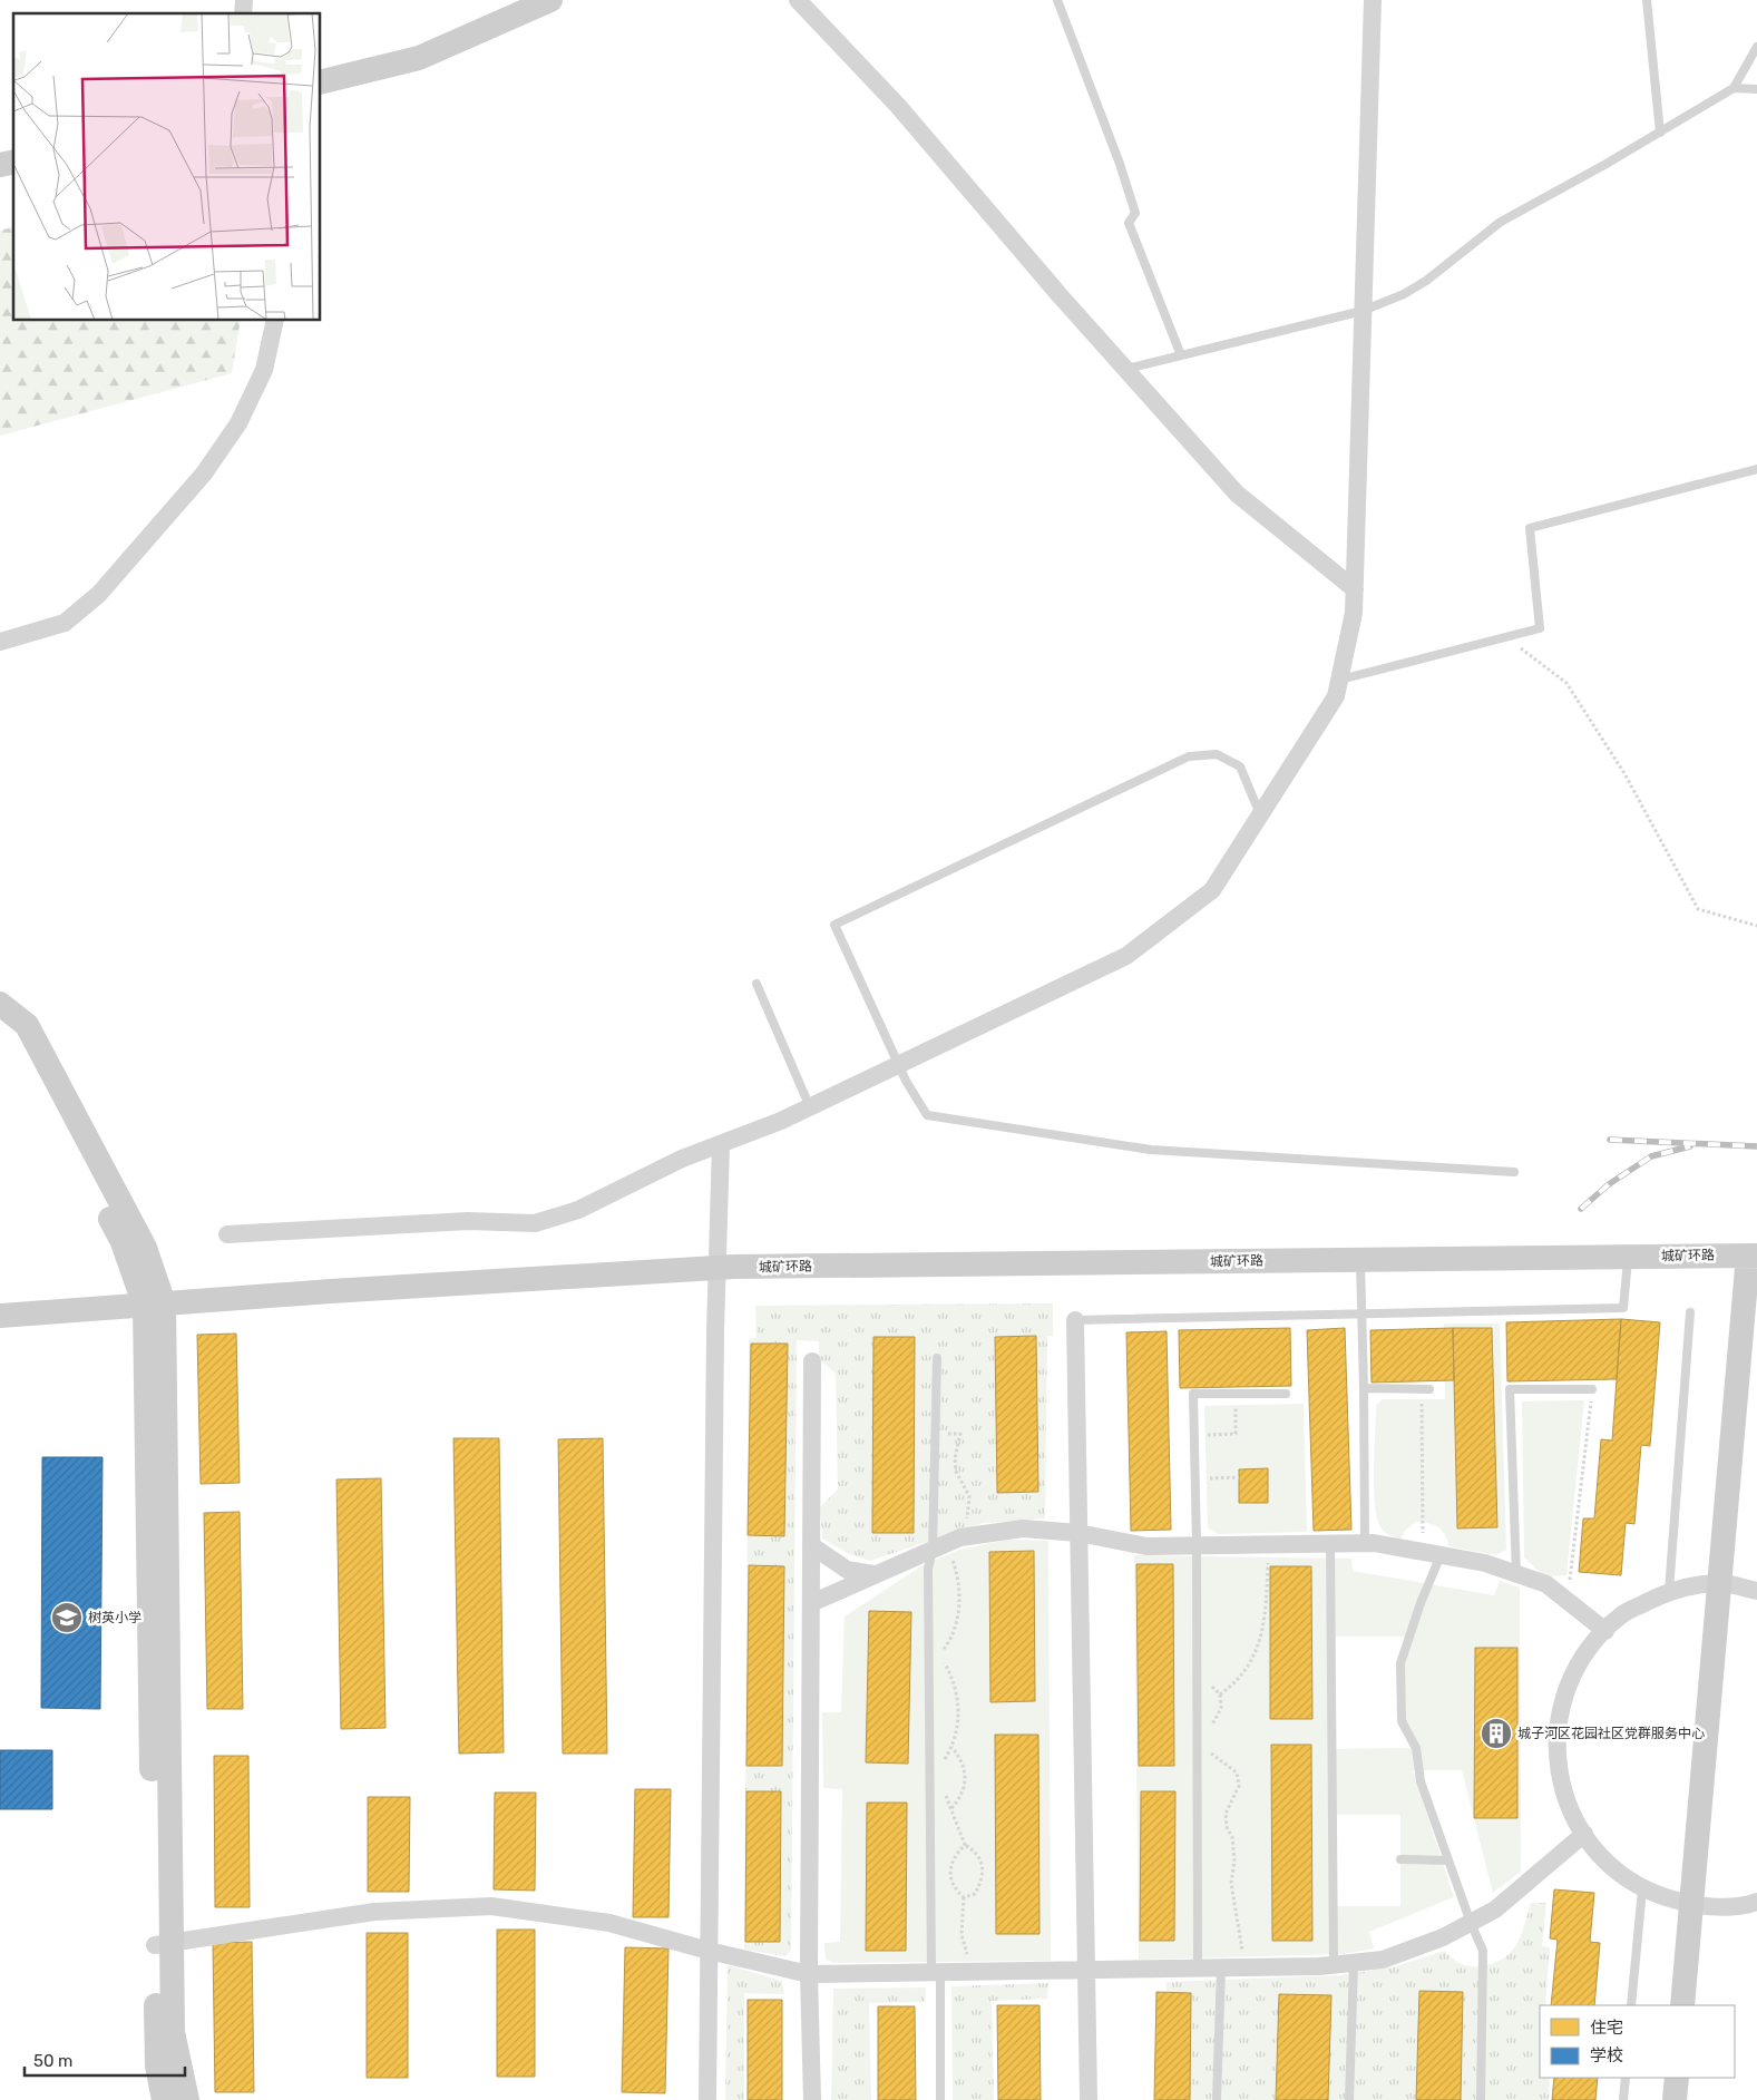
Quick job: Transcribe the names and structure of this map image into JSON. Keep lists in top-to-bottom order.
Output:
{
  "streets": {
    "street": ["城矿环路"]
  },
  "places": {
    "school or university": ["树英小学"],
    "building": ["城子河区花园社区党群服务中心"]
  },
  "legend": ["住宅", "学校"],
  "scale_bar": "50 m"
}
